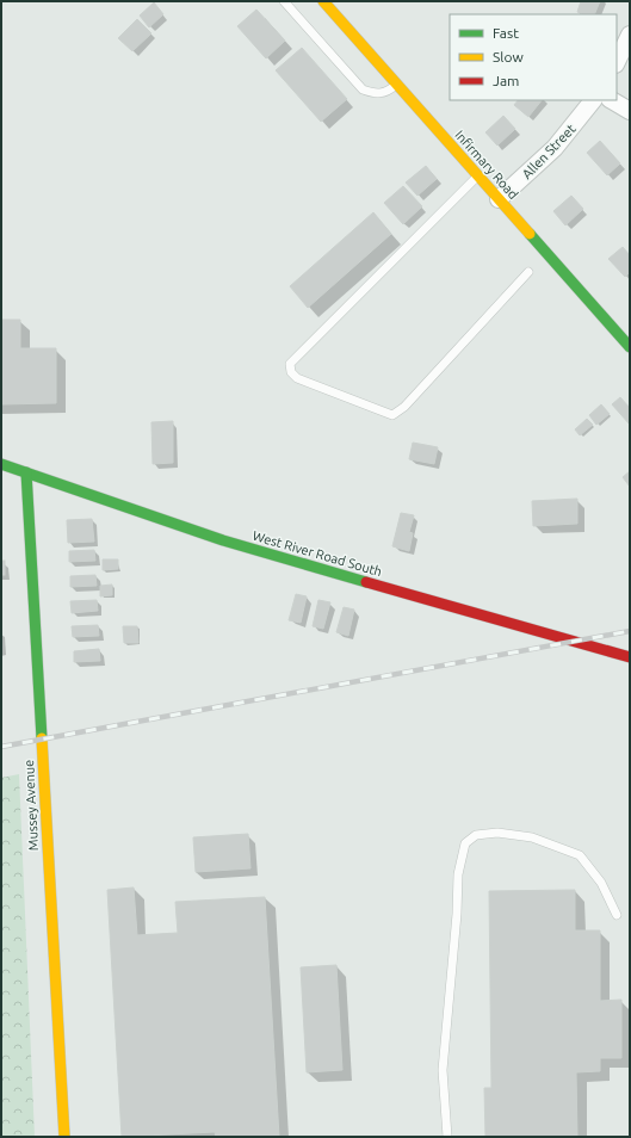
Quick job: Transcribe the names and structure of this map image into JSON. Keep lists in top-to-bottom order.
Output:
{
  "streets": {
    "street": [
      "Allen Street",
      "Infirmary Road",
      "West River Road South",
      "Mussey Avenue"
    ]
  },
  "crossings": [
    ["Allen Street", "Infirmary Road"],
    ["West River Road South", "Mussey Avenue"]
  ],
  "legend": ["Fast", "Slow", "Jam"]
}
